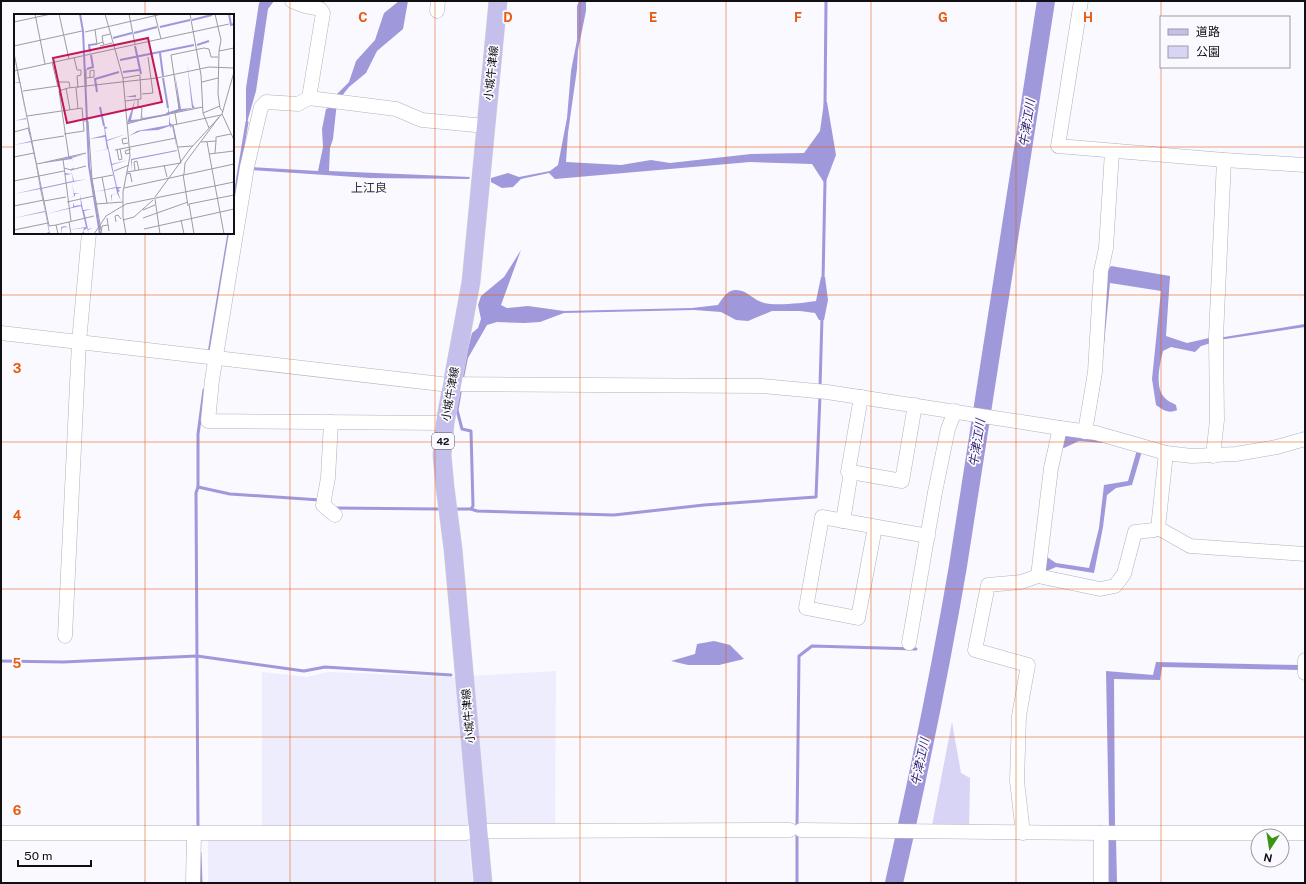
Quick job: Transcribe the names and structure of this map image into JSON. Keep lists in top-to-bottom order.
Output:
{
  "streets": {
    "main road": ["小城牛津線", "42"]
  },
  "districts": ["上江良"],
  "water": ["牛津江川"],
  "legend": ["道路", "公園"],
  "scale_bar": "50 m",
  "north": "bottom",
  "grid": {
    "columns": [
      "C",
      "D",
      "E",
      "F",
      "G",
      "H"
    ],
    "rows": [
      "3",
      "4",
      "5",
      "6"
    ]
  }
}
